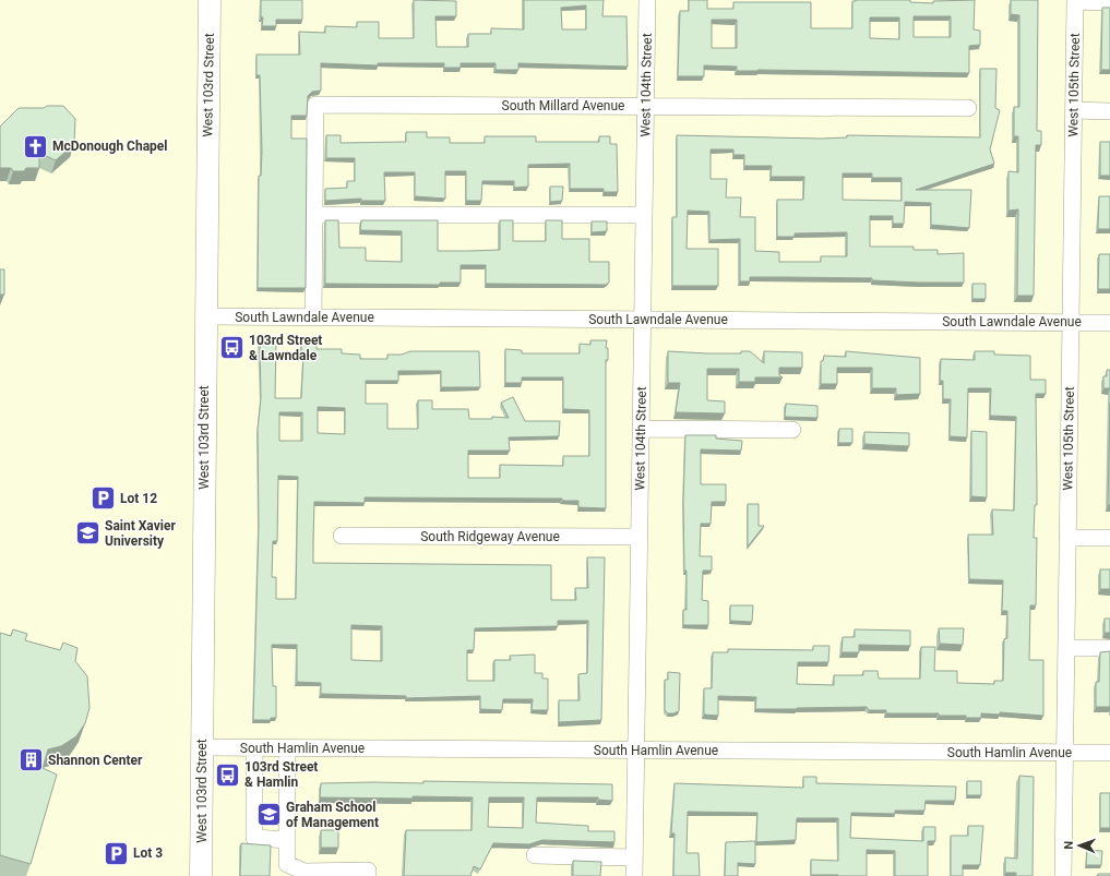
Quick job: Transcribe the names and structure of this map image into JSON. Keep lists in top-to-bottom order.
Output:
{
  "streets": {
    "main road": ["West 103rd Street"],
    "street": [
      "West 104th Street",
      "West 105th Street",
      "South Millard Avenue",
      "South Lawndale Avenue",
      "South Ridgeway Avenue",
      "South Hamlin Avenue"
    ]
  },
  "crossings": [
    ["West 103rd Street", "South Lawndale Avenue"],
    ["West 103rd Street", "South Hamlin Avenue"],
    ["West 104th Street", "South Millard Avenue"],
    ["West 104th Street", "South Lawndale Avenue"],
    ["West 104th Street", "South Ridgeway Avenue"],
    ["West 104th Street", "South Hamlin Avenue"],
    ["West 105th Street", "South Lawndale Avenue"],
    ["West 105th Street", "South Hamlin Avenue"]
  ],
  "places": {
    "church": ["McDonough Chapel"],
    "bus stop": ["103rd Street & Lawndale", "103rd Street & Hamlin"],
    "parking": ["Lot 12", "Lot 3"],
    "school or university": ["Saint Xavier University", "Graham School of Management"],
    "building": ["Shannon Center"]
  },
  "north": "left"
}
